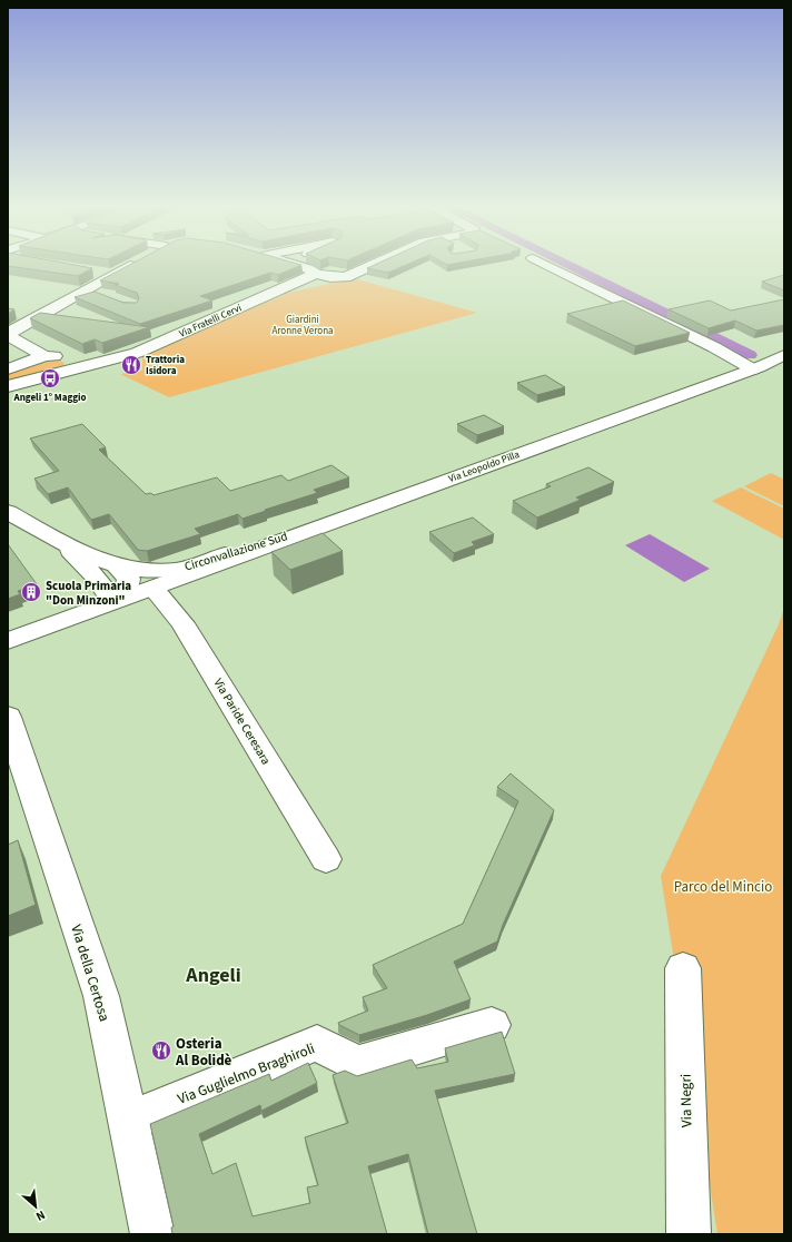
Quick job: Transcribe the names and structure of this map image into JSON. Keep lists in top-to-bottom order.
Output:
{
  "streets": {
    "street": [
      "Via Fratelli Cervi",
      "Via Leopoldo Pilla",
      "Circonvallazione Sud",
      "Via Paride Ceresara",
      "Via della Certosa",
      "Via Guglielmo Braghiroli",
      "Via Negri"
    ]
  },
  "crossings": [
    ["Via Leopoldo Pilla", "Circonvallazione Sud"],
    ["Via Leopoldo Pilla", "Via Paride Ceresara"],
    ["Via della Certosa", "Via Guglielmo Braghiroli"]
  ],
  "districts": ["Angeli"],
  "parks": ["Giardini Aronne Verona", "Parco del Mincio"],
  "places": {
    "restaurant": ["Trattoria Isidora", "Osteria Al Bolidè"],
    "bus stop": ["Angeli 1° Maggio"],
    "building": ["Scuola Primaria \"Don Minzoni\""]
  },
  "north": "bottom right"
}
